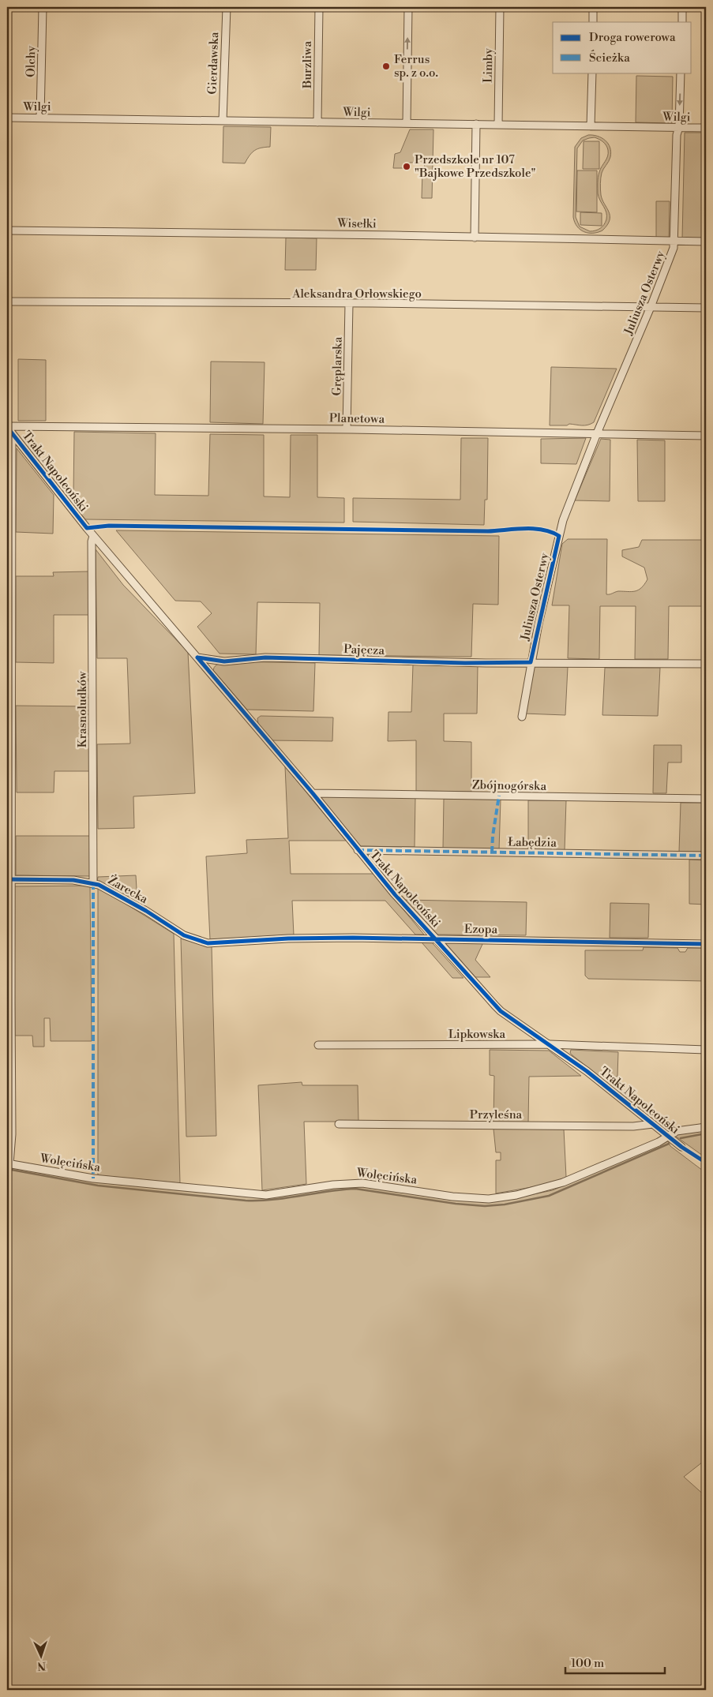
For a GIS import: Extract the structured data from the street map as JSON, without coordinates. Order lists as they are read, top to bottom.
{
  "streets": {
    "street": [
      "Olchy",
      "Gierdawska",
      "Burzliwa",
      "Limby",
      "Wilgi",
      "Wisełki",
      "Juliusza Osterwy",
      "Aleksandra Orłowskiego",
      "Gręplarska",
      "Planetowa",
      "Trakt Napoleoński",
      "Pajęcza",
      "Krasnoludków",
      "Zbójnogórska",
      "Łabędzia",
      "Żarecka",
      "Ezopa",
      "Lipkowska",
      "Przyleśna",
      "Wolęcińska"
    ]
  },
  "crossings": [
    ["Olchy", "Wilgi"],
    ["Gierdawska", "Wilgi"],
    ["Burzliwa", "Wilgi"],
    ["Limby", "Wilgi"],
    ["Wilgi", "Juliusza Osterwy"],
    ["Wisełki", "Juliusza Osterwy"],
    ["Juliusza Osterwy", "Aleksandra Orłowskiego"],
    ["Juliusza Osterwy", "Planetowa"],
    ["Juliusza Osterwy", "Pajęcza"],
    ["Aleksandra Orłowskiego", "Gręplarska"],
    ["Gręplarska", "Planetowa"],
    ["Planetowa", "Trakt Napoleoński"],
    ["Trakt Napoleoński", "Pajęcza"],
    ["Trakt Napoleoński", "Krasnoludków"],
    ["Trakt Napoleoński", "Zbójnogórska"],
    ["Trakt Napoleoński", "Łabędzia"],
    ["Trakt Napoleoński", "Ezopa"],
    ["Trakt Napoleoński", "Lipkowska"],
    ["Trakt Napoleoński", "Przyleśna"],
    ["Trakt Napoleoński", "Wolęcińska"],
    ["Krasnoludków", "Żarecka"],
    ["Żarecka", "Ezopa"]
  ],
  "places": ["Ferrus sp. z o.o.", "Przedszkole nr 107 \"Bajkowe Przedszkole\""],
  "legend": ["Droga rowerowa", "Ścieżka"],
  "scale_bar": "100 m",
  "north": "bottom"
}
